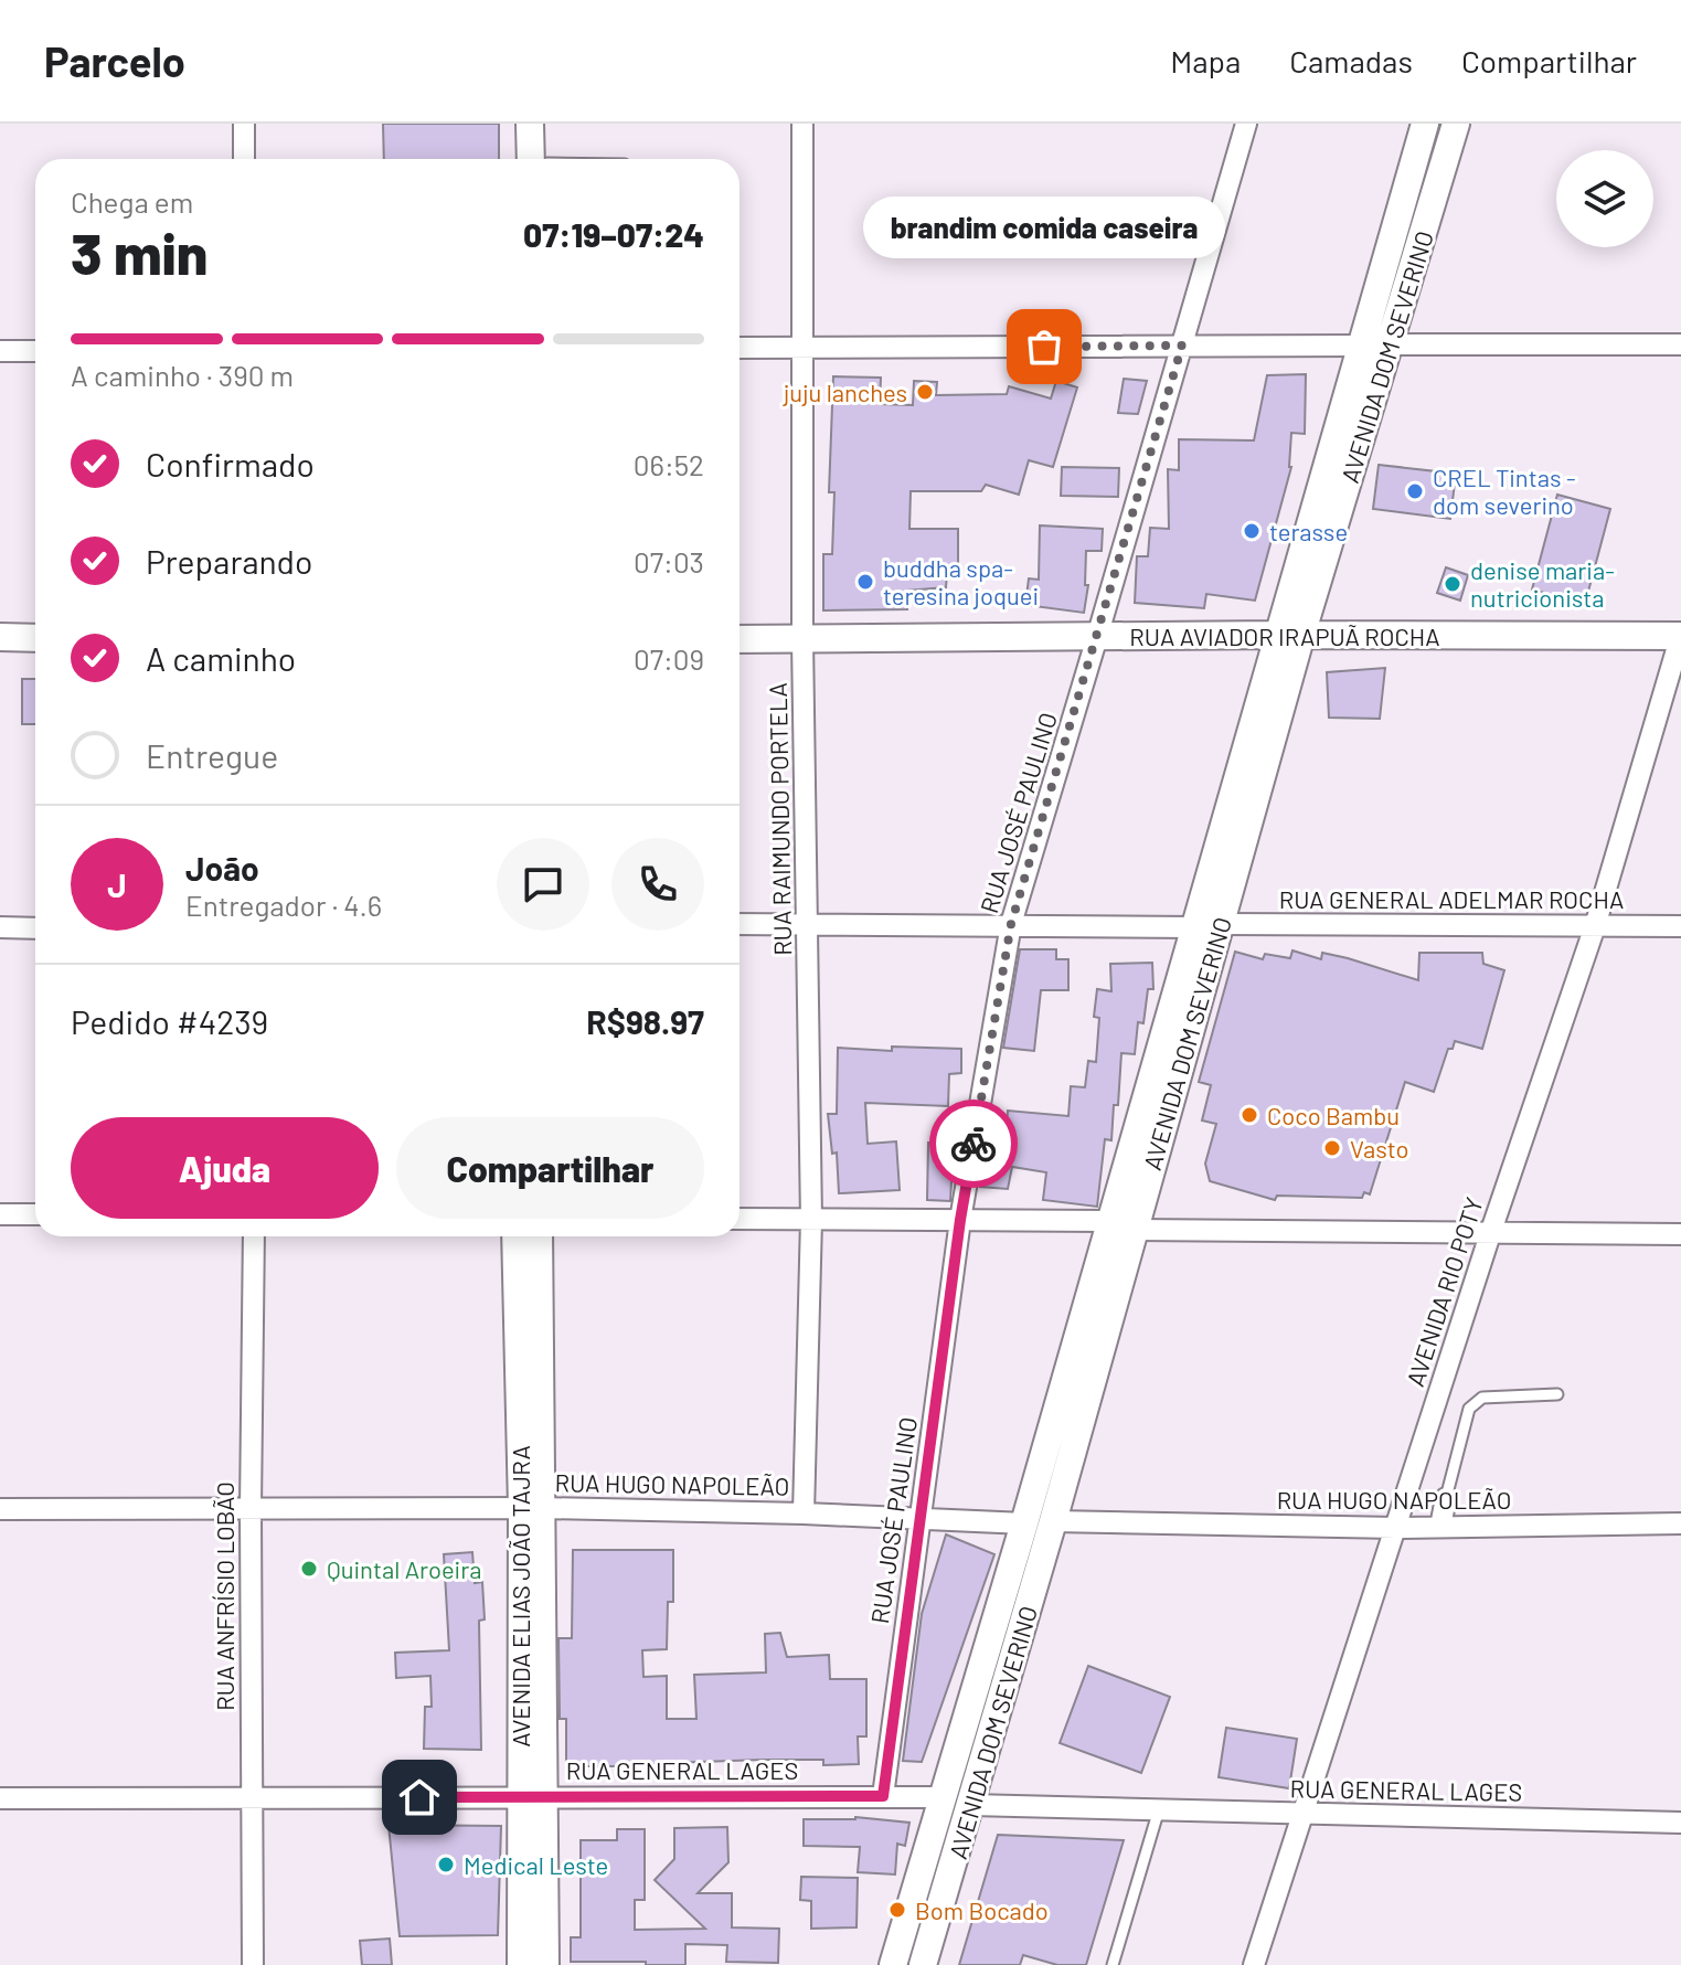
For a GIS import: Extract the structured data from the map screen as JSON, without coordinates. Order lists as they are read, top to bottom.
{
  "streets": {
    "main road": ["AVENIDA DOM SEVERINO", "RUA AVIADOR IRAPUÃ ROCHA", "AVENIDA ELIAS JOÃO TAJRA"],
    "street": [
      "RUA JOSÉ PAULINO",
      "RUA RAIMUNDO PORTELA",
      "RUA GENERAL ADELMAR ROCHA",
      "AVENIDA RIO POTY",
      "RUA HUGO NAPOLEÃO",
      "RUA ANFRÍSIO LOBÃO",
      "RUA GENERAL LAGES"
    ]
  },
  "crossings": [
    ["AVENIDA DOM SEVERINO", "RUA AVIADOR IRAPUÃ ROCHA"],
    ["AVENIDA DOM SEVERINO", "RUA GENERAL ADELMAR ROCHA"],
    ["AVENIDA DOM SEVERINO", "RUA HUGO NAPOLEÃO"],
    ["AVENIDA DOM SEVERINO", "RUA GENERAL LAGES"],
    ["RUA AVIADOR IRAPUÃ ROCHA", "RUA JOSÉ PAULINO"],
    ["RUA AVIADOR IRAPUÃ ROCHA", "RUA RAIMUNDO PORTELA"],
    ["RUA AVIADOR IRAPUÃ ROCHA", "AVENIDA RIO POTY"],
    ["RUA JOSÉ PAULINO", "RUA HUGO NAPOLEÃO"],
    ["RUA JOSÉ PAULINO", "RUA GENERAL LAGES"],
    ["RUA RAIMUNDO PORTELA", "RUA HUGO NAPOLEÃO"],
    ["RUA GENERAL ADELMAR ROCHA", "AVENIDA RIO POTY"],
    ["AVENIDA RIO POTY", "RUA HUGO NAPOLEÃO"],
    ["AVENIDA RIO POTY", "RUA GENERAL LAGES"],
    ["RUA HUGO NAPOLEÃO", "RUA ANFRÍSIO LOBÃO"],
    ["RUA HUGO NAPOLEÃO", "AVENIDA ELIAS JOÃO TAJRA"],
    ["RUA ANFRÍSIO LOBÃO", "RUA GENERAL LAGES"],
    ["AVENIDA ELIAS JOÃO TAJRA", "RUA GENERAL LAGES"]
  ],
  "places": [
    "brandim comida caseira",
    "juju lanches",
    "CREL Tintas - dom severino",
    "terasse",
    "buddha spa- teresina joquei",
    "denise maria- nutricionista",
    "Coco Bambu",
    "Vasto",
    "Quintal Aroeira",
    "Medical Leste",
    "Bom Bocado"
  ],
  "page": {
    "header": "Parcelo",
    "nav": ["Mapa", "Camadas", "Compartilhar"],
    "heading": ["3 min", "Chega em", "07:19–07:24"],
    "panel": [
      "João",
      "Entregador · 4.6",
      "Pedido #4239",
      "R$98.97"
    ],
    "bubble": "brandim comida caseira",
    "bar": "A caminho · 390 m",
    "list": [
      ["Confirmado", "06:52"],
      ["Preparando", "07:03"],
      ["A caminho", "07:09"],
      "Entregue"
    ],
    "round": "J",
    "buttons": ["Ajuda", "Compartilhar"]
  }
}
